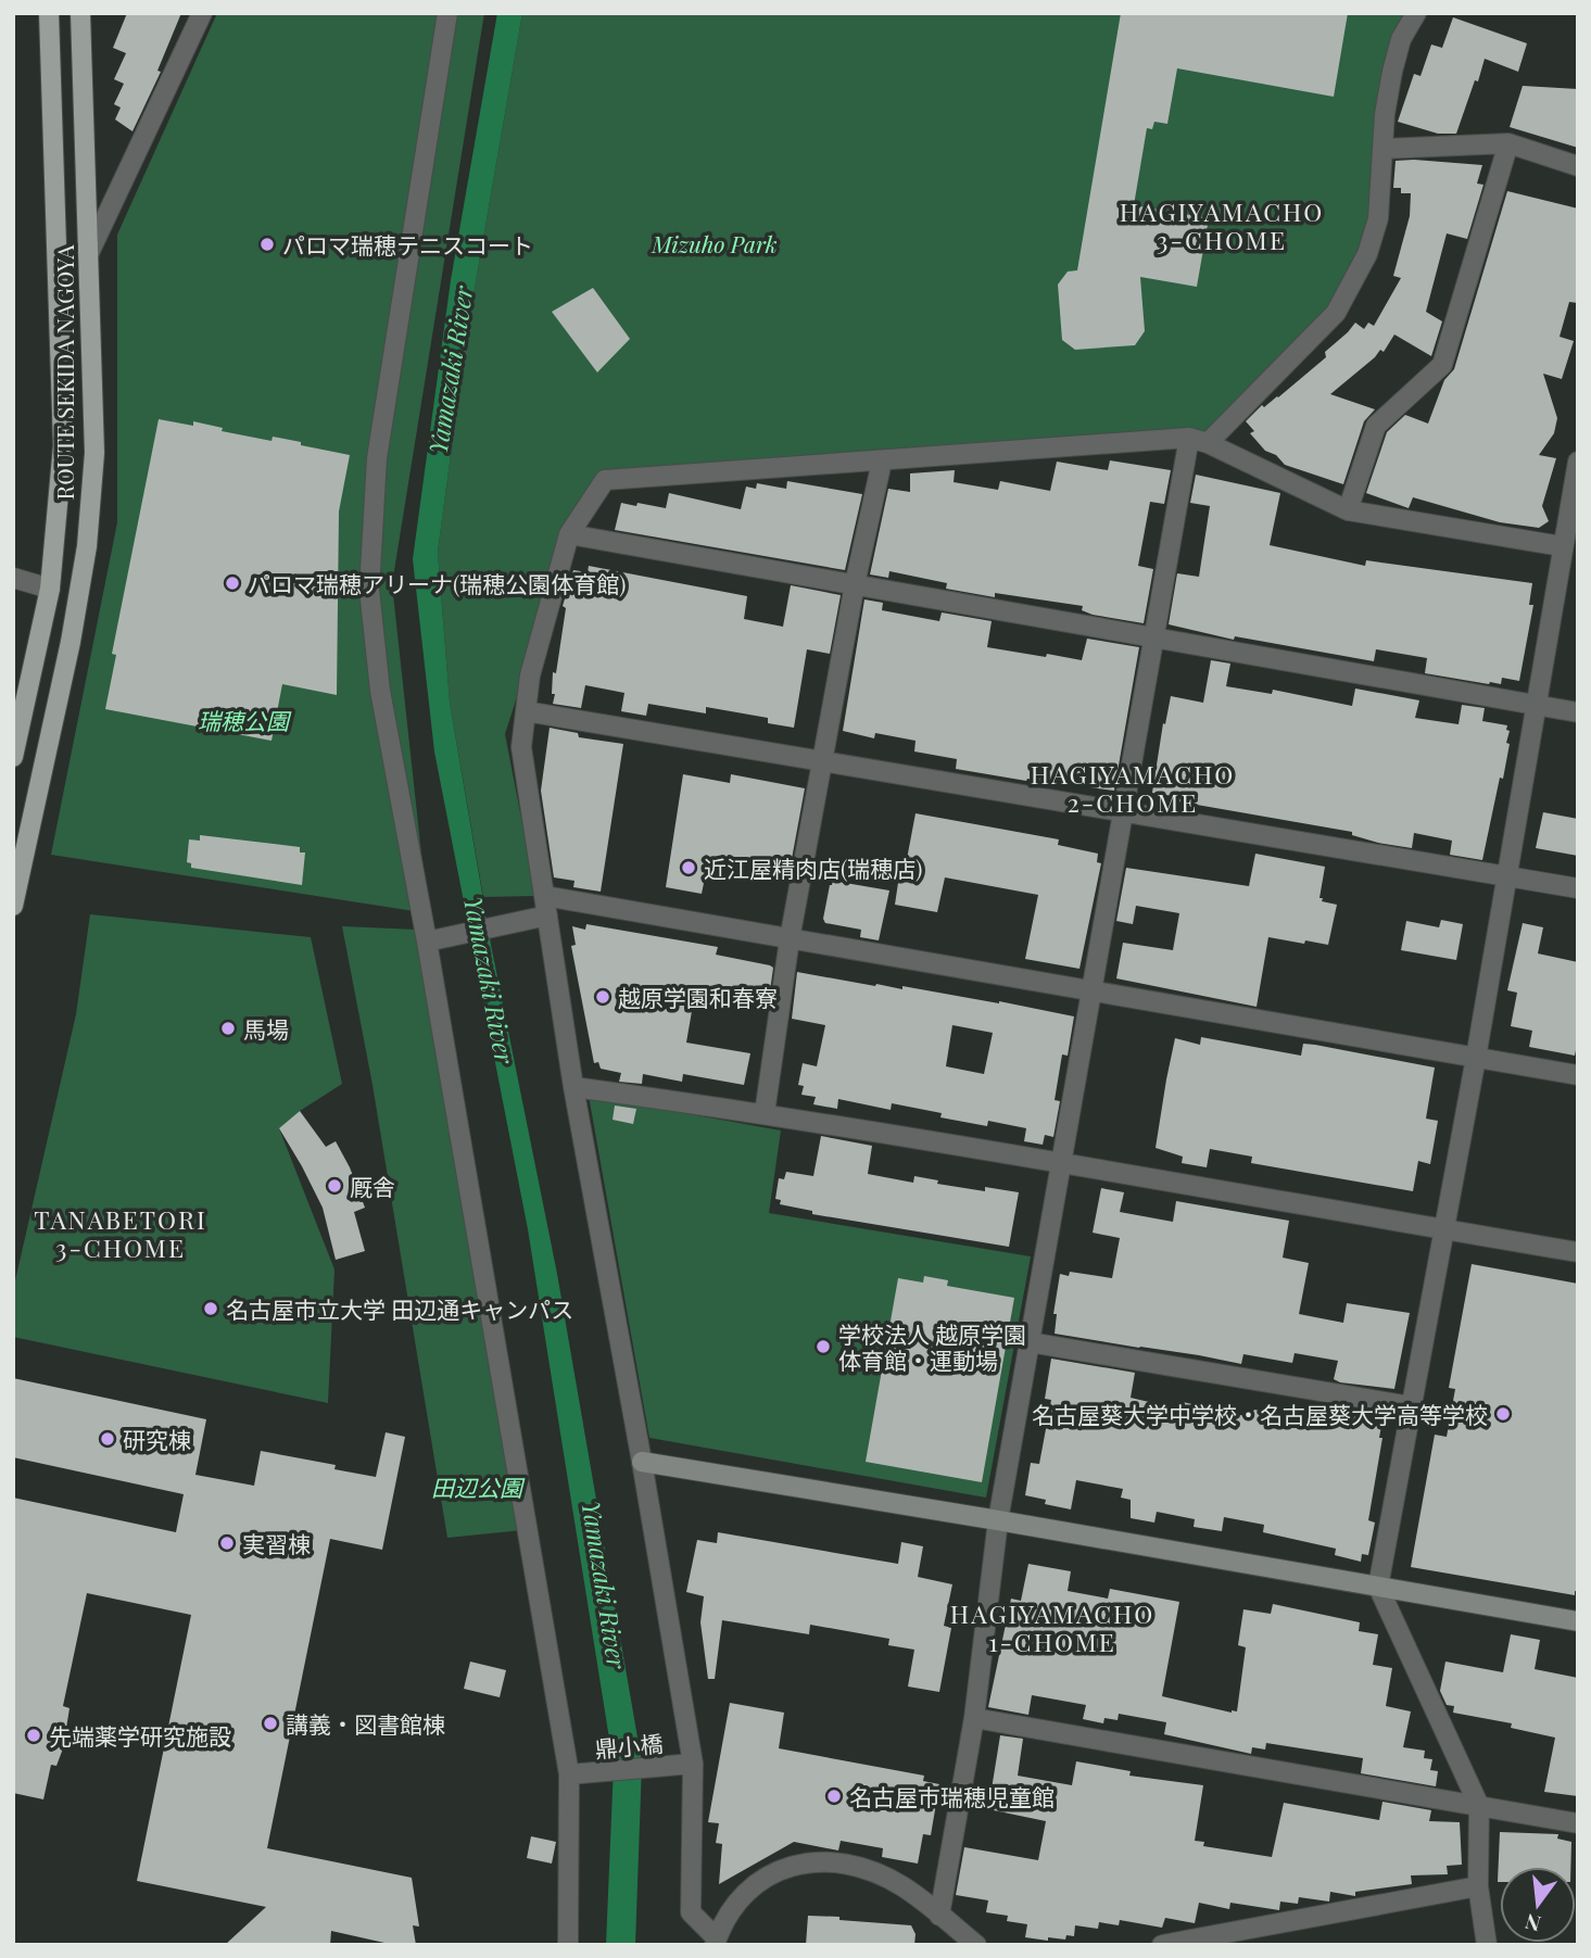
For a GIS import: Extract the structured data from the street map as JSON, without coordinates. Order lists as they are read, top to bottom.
{
  "streets": {
    "main road": ["ROUTE SEKIDA NAGOYA"],
    "street": ["鼎小橋"]
  },
  "districts": [
    "HAGIYAMACHO 3-CHOME",
    "HAGIYAMACHO 2-CHOME",
    "TANABETORI 3-CHOME",
    "HAGIYAMACHO 1-CHOME"
  ],
  "water": ["Yamazaki River"],
  "parks": ["Mizuho Park", "瑞穂公園", "田辺公園"],
  "places": [
    "パロマ瑞穂テニスコート",
    "パロマ瑞穂アリーナ(瑞穂公園体育館)",
    "近江屋精肉店(瑞穂店)",
    "越原学園和春寮",
    "馬場",
    "厩舎",
    "名古屋市立大学 田辺通キャンパス",
    "学校法人 越原学園 体育館・運動場",
    "名古屋葵大学中学校・名古屋葵大学高等学校",
    "研究棟",
    "実習棟",
    "講義・図書館棟",
    "先端薬学研究施設",
    "名古屋市瑞穂児童館"
  ],
  "north": "bottom"
}
